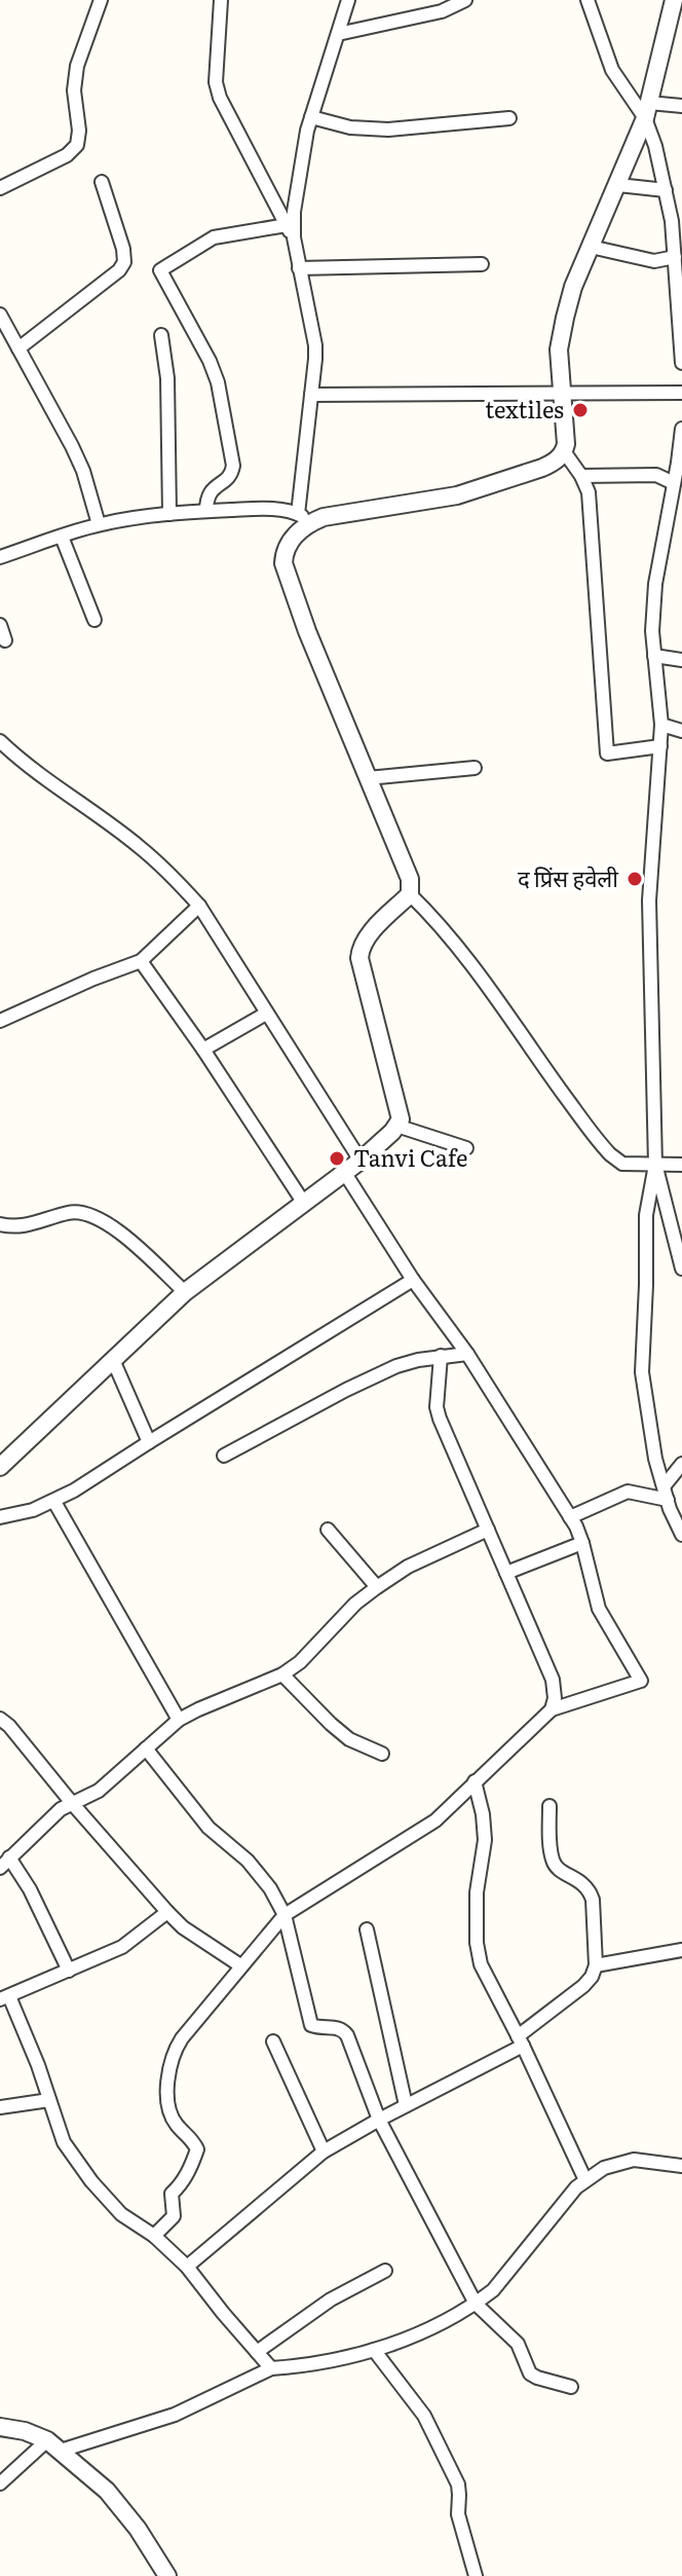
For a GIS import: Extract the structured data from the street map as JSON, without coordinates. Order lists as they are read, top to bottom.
{
  "places": ["textiles", "द प्रिंस हवेली", "Tanvi Cafe"]
}
